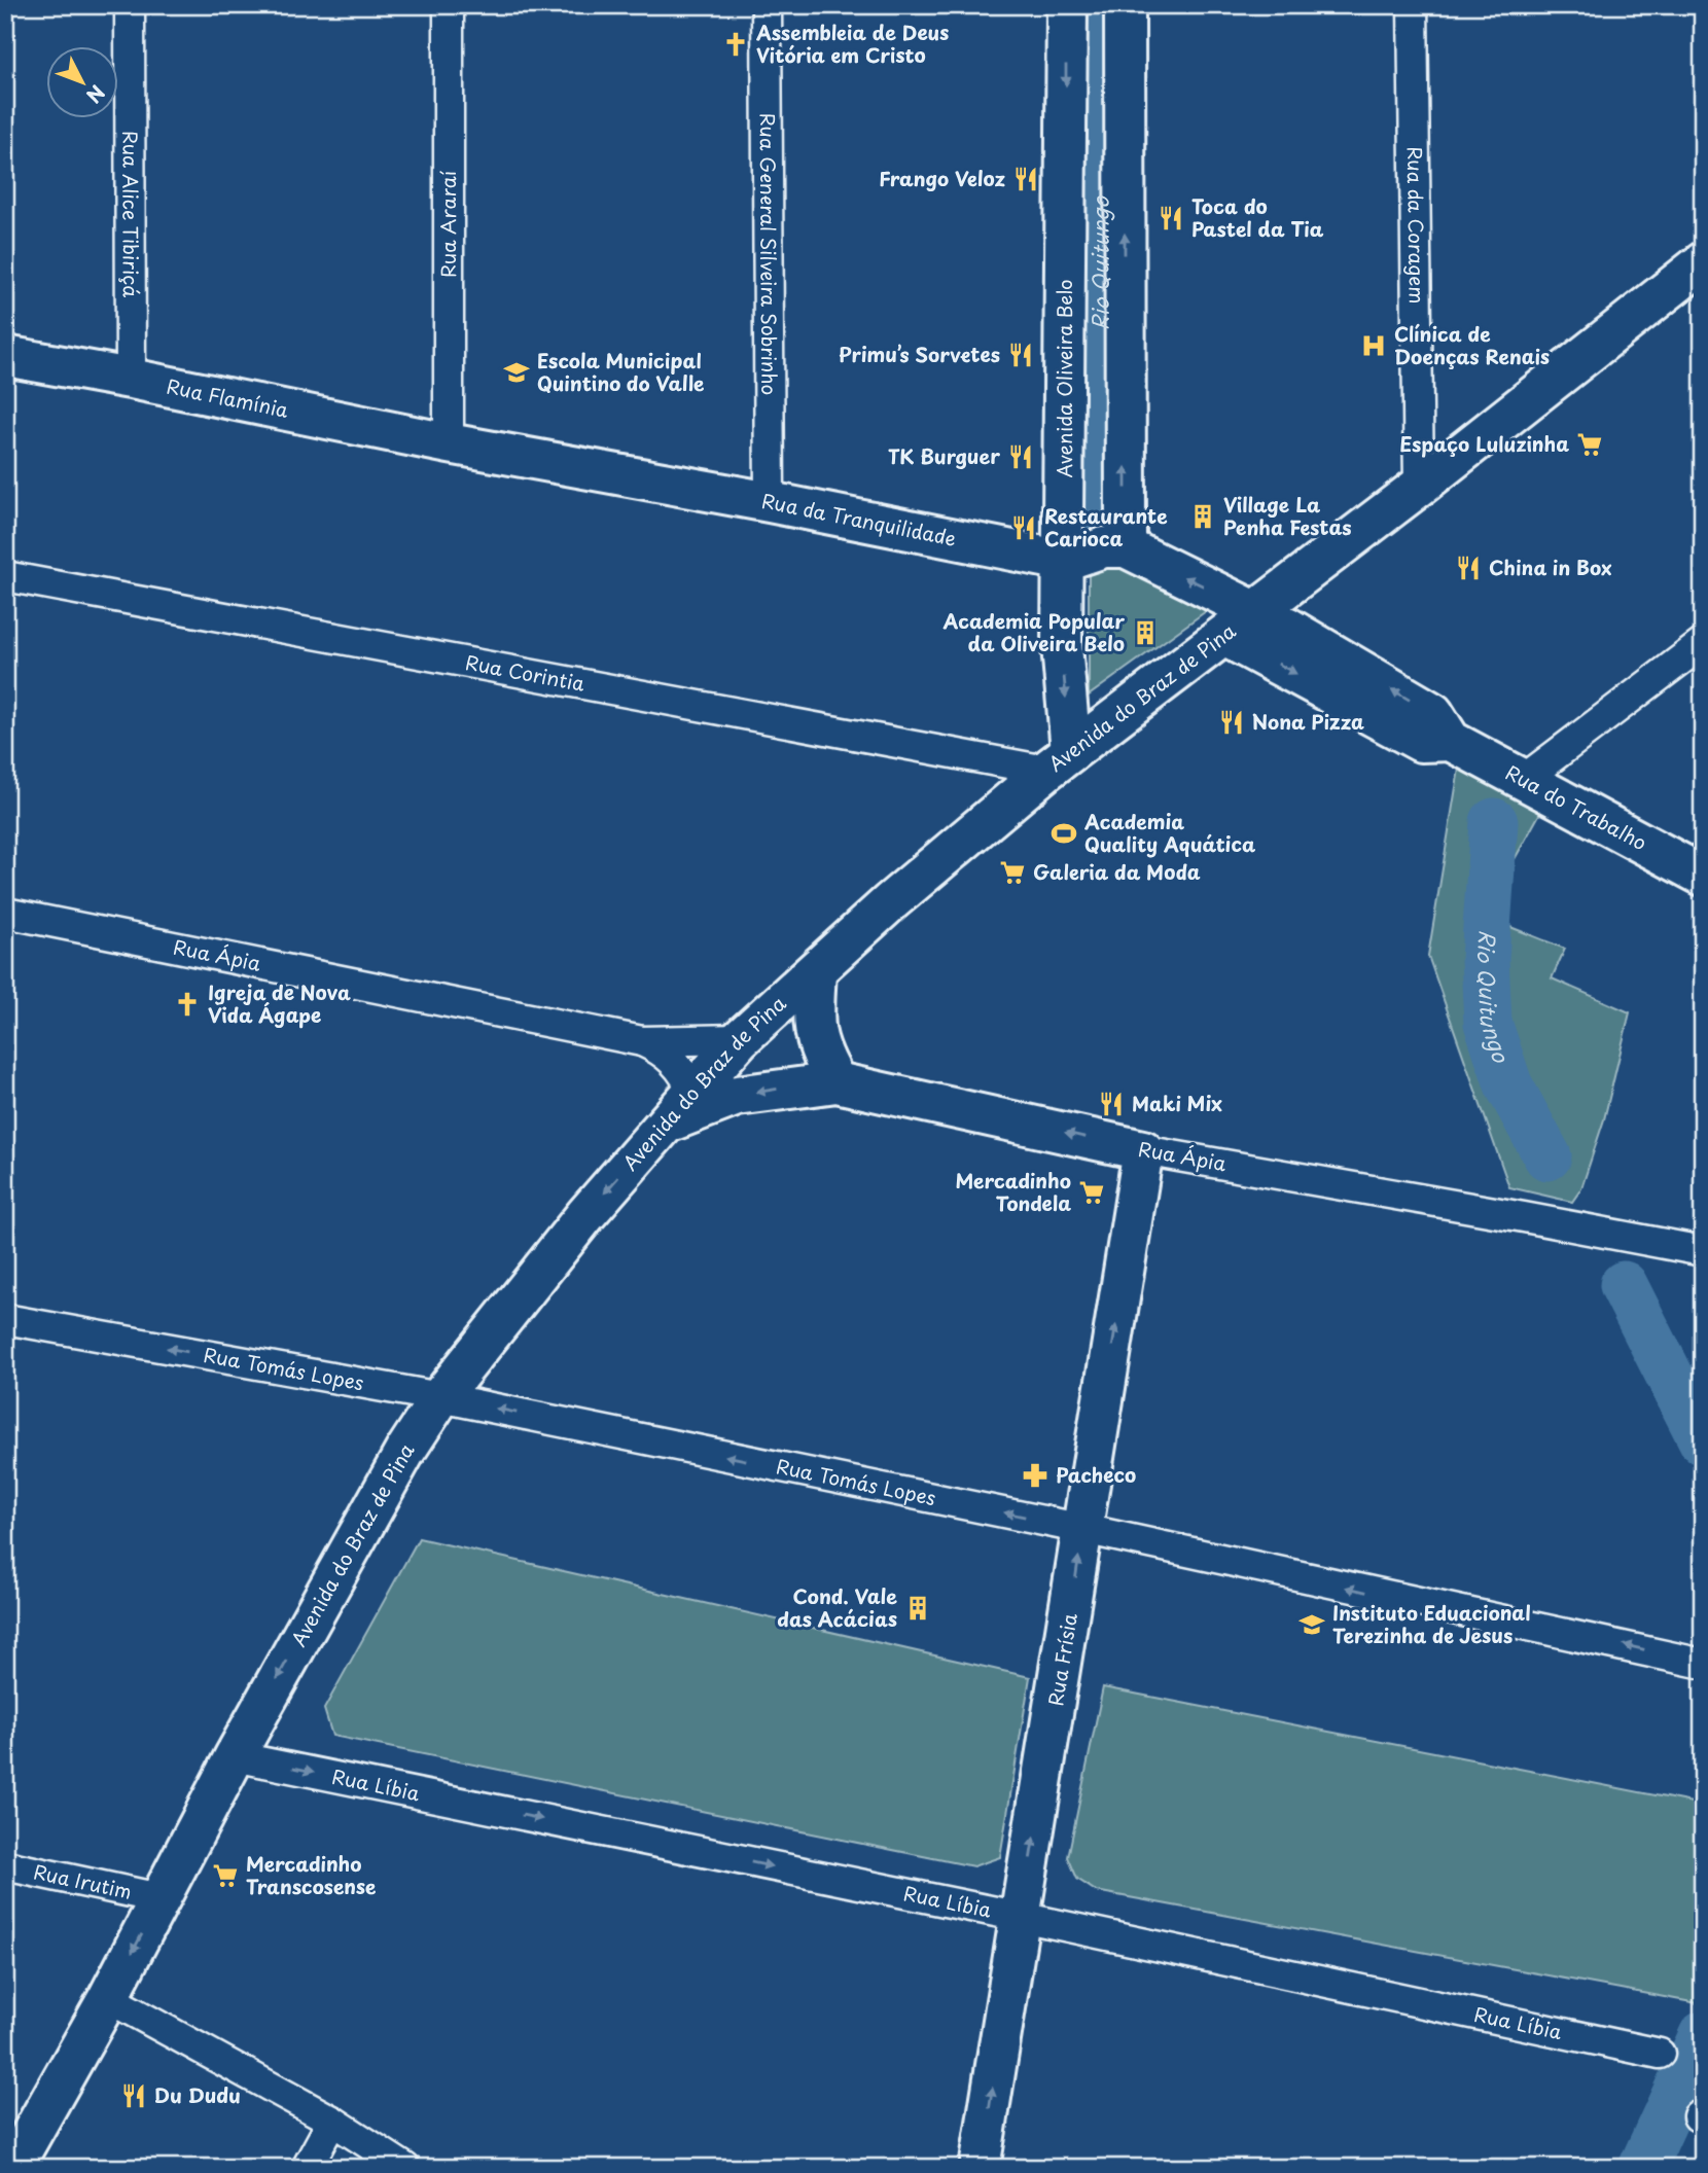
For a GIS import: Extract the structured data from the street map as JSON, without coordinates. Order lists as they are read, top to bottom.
{
  "streets": {
    "main road": [
      "Avenida Oliveira Belo",
      "Rua Flamínia",
      "Rua da Tranquilidade",
      "Avenida do Braz de Pina",
      "Rua do Trabalho",
      "Rua Ápia",
      "Rua Frísia"
    ],
    "street": [
      "Rua Alice Tibiriçá",
      "Rua Araraí",
      "Rua da Coragem",
      "Rua General Silveira Sobrinho",
      "Rua Corintia",
      "Rua Tomás Lopes",
      "Rua Líbia",
      "Rua Irutim"
    ]
  },
  "crossings": [
    ["Rua Alice Tibiriçá", "Rua Flamínia"],
    ["Rua Araraí", "Rua Flamínia"],
    ["Rua Araraí", "Rua da Tranquilidade"],
    ["Rua da Coragem", "Avenida do Braz de Pina"],
    ["Rua General Silveira Sobrinho", "Rua da Tranquilidade"],
    ["Avenida Oliveira Belo", "Rua da Tranquilidade"],
    ["Avenida Oliveira Belo", "Rua Corintia"],
    ["Avenida Oliveira Belo", "Avenida do Braz de Pina"],
    ["Rua Flamínia", "Rua da Tranquilidade"],
    ["Rua Corintia", "Avenida do Braz de Pina"],
    ["Avenida do Braz de Pina", "Rua do Trabalho"],
    ["Avenida do Braz de Pina", "Rua Ápia"],
    ["Avenida do Braz de Pina", "Rua Tomás Lopes"],
    ["Avenida do Braz de Pina", "Rua Líbia"],
    ["Avenida do Braz de Pina", "Rua Irutim"],
    ["Rua Ápia", "Rua Frísia"],
    ["Rua Tomás Lopes", "Rua Frísia"],
    ["Rua Frísia", "Rua Líbia"]
  ],
  "one_way": ["Rua Tomás Lopes", "Rua Frísia", "Rua Líbia"],
  "water": ["Rio Quitungo"],
  "places": {
    "church": ["Assembleia de Deus Vitória em Cristo", "Igreja de Nova Vida Ágape"],
    "restaurant": [
      "Frango Veloz",
      "Toca do Pastel da Tia",
      "Primu’s Sorvetes",
      "TK Burguer",
      "Restaurante Carioca",
      "China in Box",
      "Nona Pizza",
      "Maki Mix",
      "Du Dudu"
    ],
    "hospital": ["Clínica de Doenças Renais"],
    "school or university": ["Escola Municipal Quintino do Valle", "Instituto Eduacional Terezinha de Jesus"],
    "supermarket": [
      "Espaço Luluzinha",
      "Galeria da Moda",
      "Mercadinho Tondela",
      "Mercadinho Transcosense"
    ],
    "building": ["Village La Penha Festas", "Academia Popular da Oliveira Belo", "Cond. Vale das Acácias"],
    "sports": ["Academia Quality Aquática"],
    "pharmacy": ["Pacheco"]
  },
  "north": "bottom right"
}
